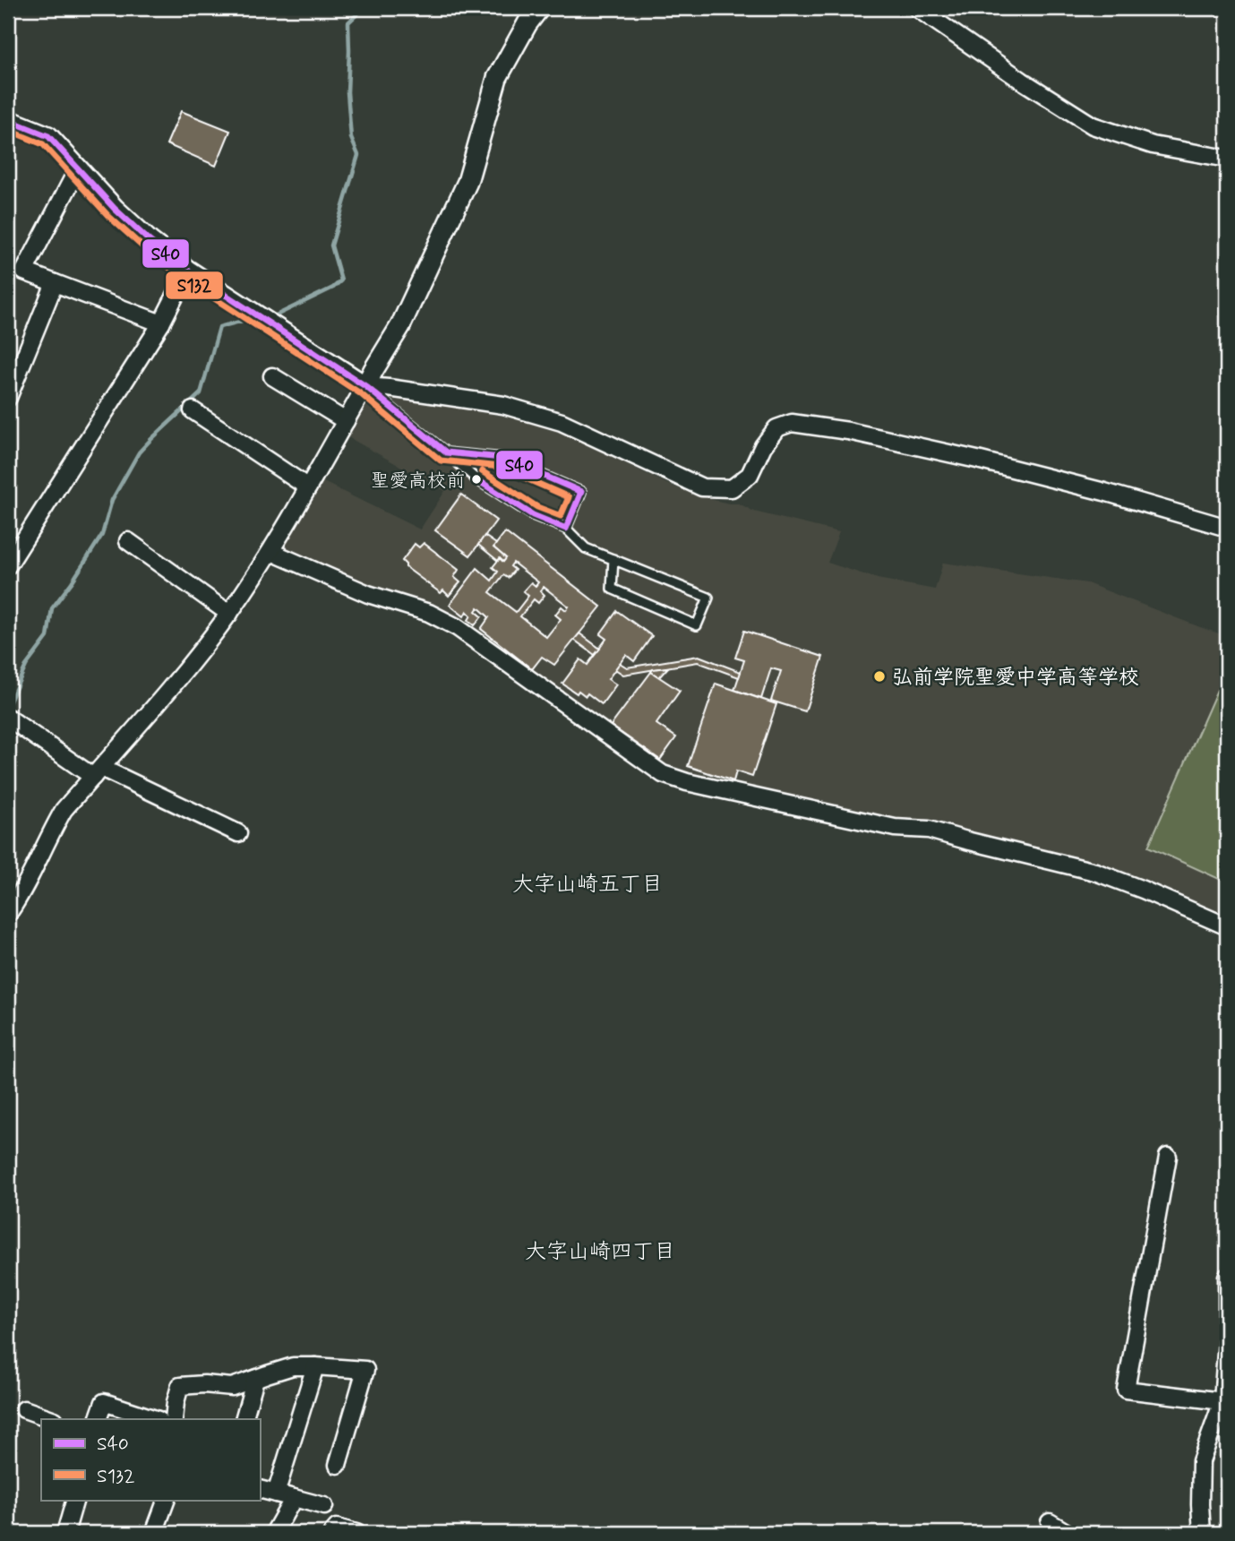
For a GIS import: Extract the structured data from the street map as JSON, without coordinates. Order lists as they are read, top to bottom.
{
  "districts": ["大字山崎五丁目", "大字山崎四丁目"],
  "places": ["聖愛高校前", "弘前学院聖愛中学高等学校"],
  "lines": ["transit line S40", "transit line S132"],
  "legend": ["S40", "S132"]
}
